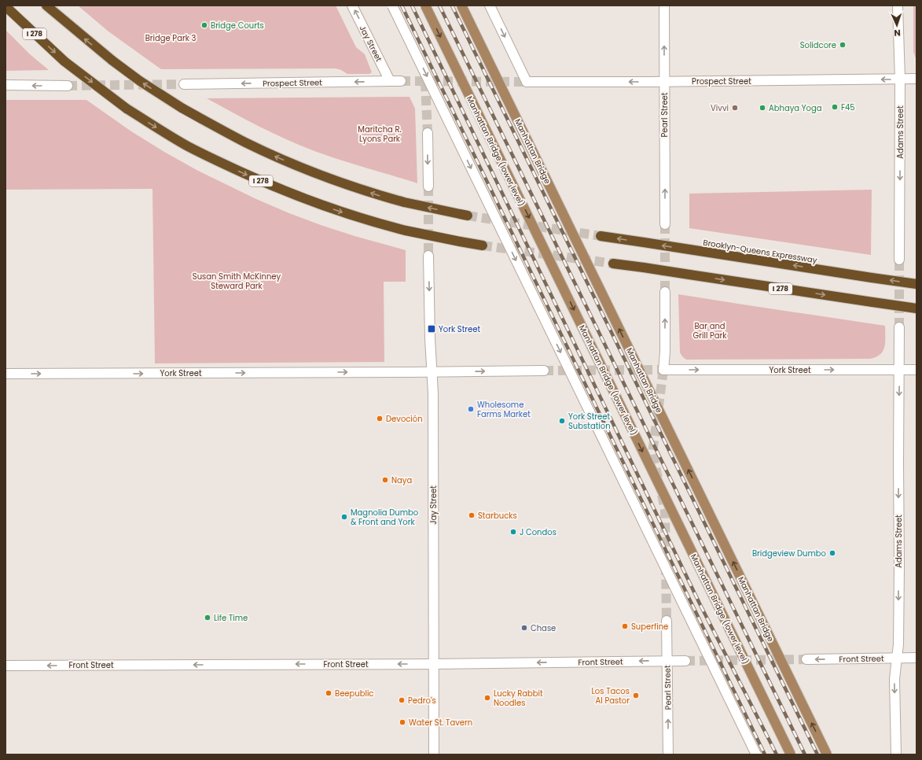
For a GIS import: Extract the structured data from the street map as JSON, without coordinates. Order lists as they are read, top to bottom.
{
  "streets": {
    "highway": ["I 278", "Brooklyn-Queens Expressway"],
    "main road": ["Manhattan Bridge (lower level)", "Manhattan Bridge"],
    "street": [
      "Jay Street",
      "Prospect Street",
      "Pearl Street",
      "Adams Street",
      "York Street",
      "Front Street"
    ]
  },
  "crossings": [
    ["Jay Street", "Prospect Street"],
    ["Jay Street", "York Street"],
    ["Jay Street", "Front Street"],
    ["Prospect Street", "Pearl Street"],
    ["Prospect Street", "Adams Street"],
    ["Pearl Street", "Front Street"],
    ["Adams Street", "York Street"],
    ["Adams Street", "Front Street"]
  ],
  "one_way": [
    "Prospect Street",
    "Adams Street",
    "Manhattan Bridge (lower level)",
    "Manhattan Bridge",
    "York Street",
    "Front Street"
  ],
  "parks": [
    "Bridge Park 3",
    "Maritcha R. Lyons Park",
    "Susan Smith McKinney Steward Park",
    "Bar and Grill Park"
  ],
  "places": {
    "other": [
      "Bridge Courts",
      "Solidcore",
      "F45",
      "Vivvi",
      "Abhaya Yoga",
      "Wholesome Farms Market",
      "Devoción",
      "York Street Substation",
      "Naya",
      "Starbucks",
      "Magnolia Dumbo & Front and York",
      "J Condos",
      "Bridgeview Dumbo",
      "Life Time",
      "Superfine",
      "Chase",
      "Beepublic",
      "Los Tacos Al Pastor",
      "Lucky Rabbit Noodles",
      "Pedro's",
      "Water St. Tavern"
    ],
    "transit": ["York Street"]
  },
  "north": "bottom"
}
